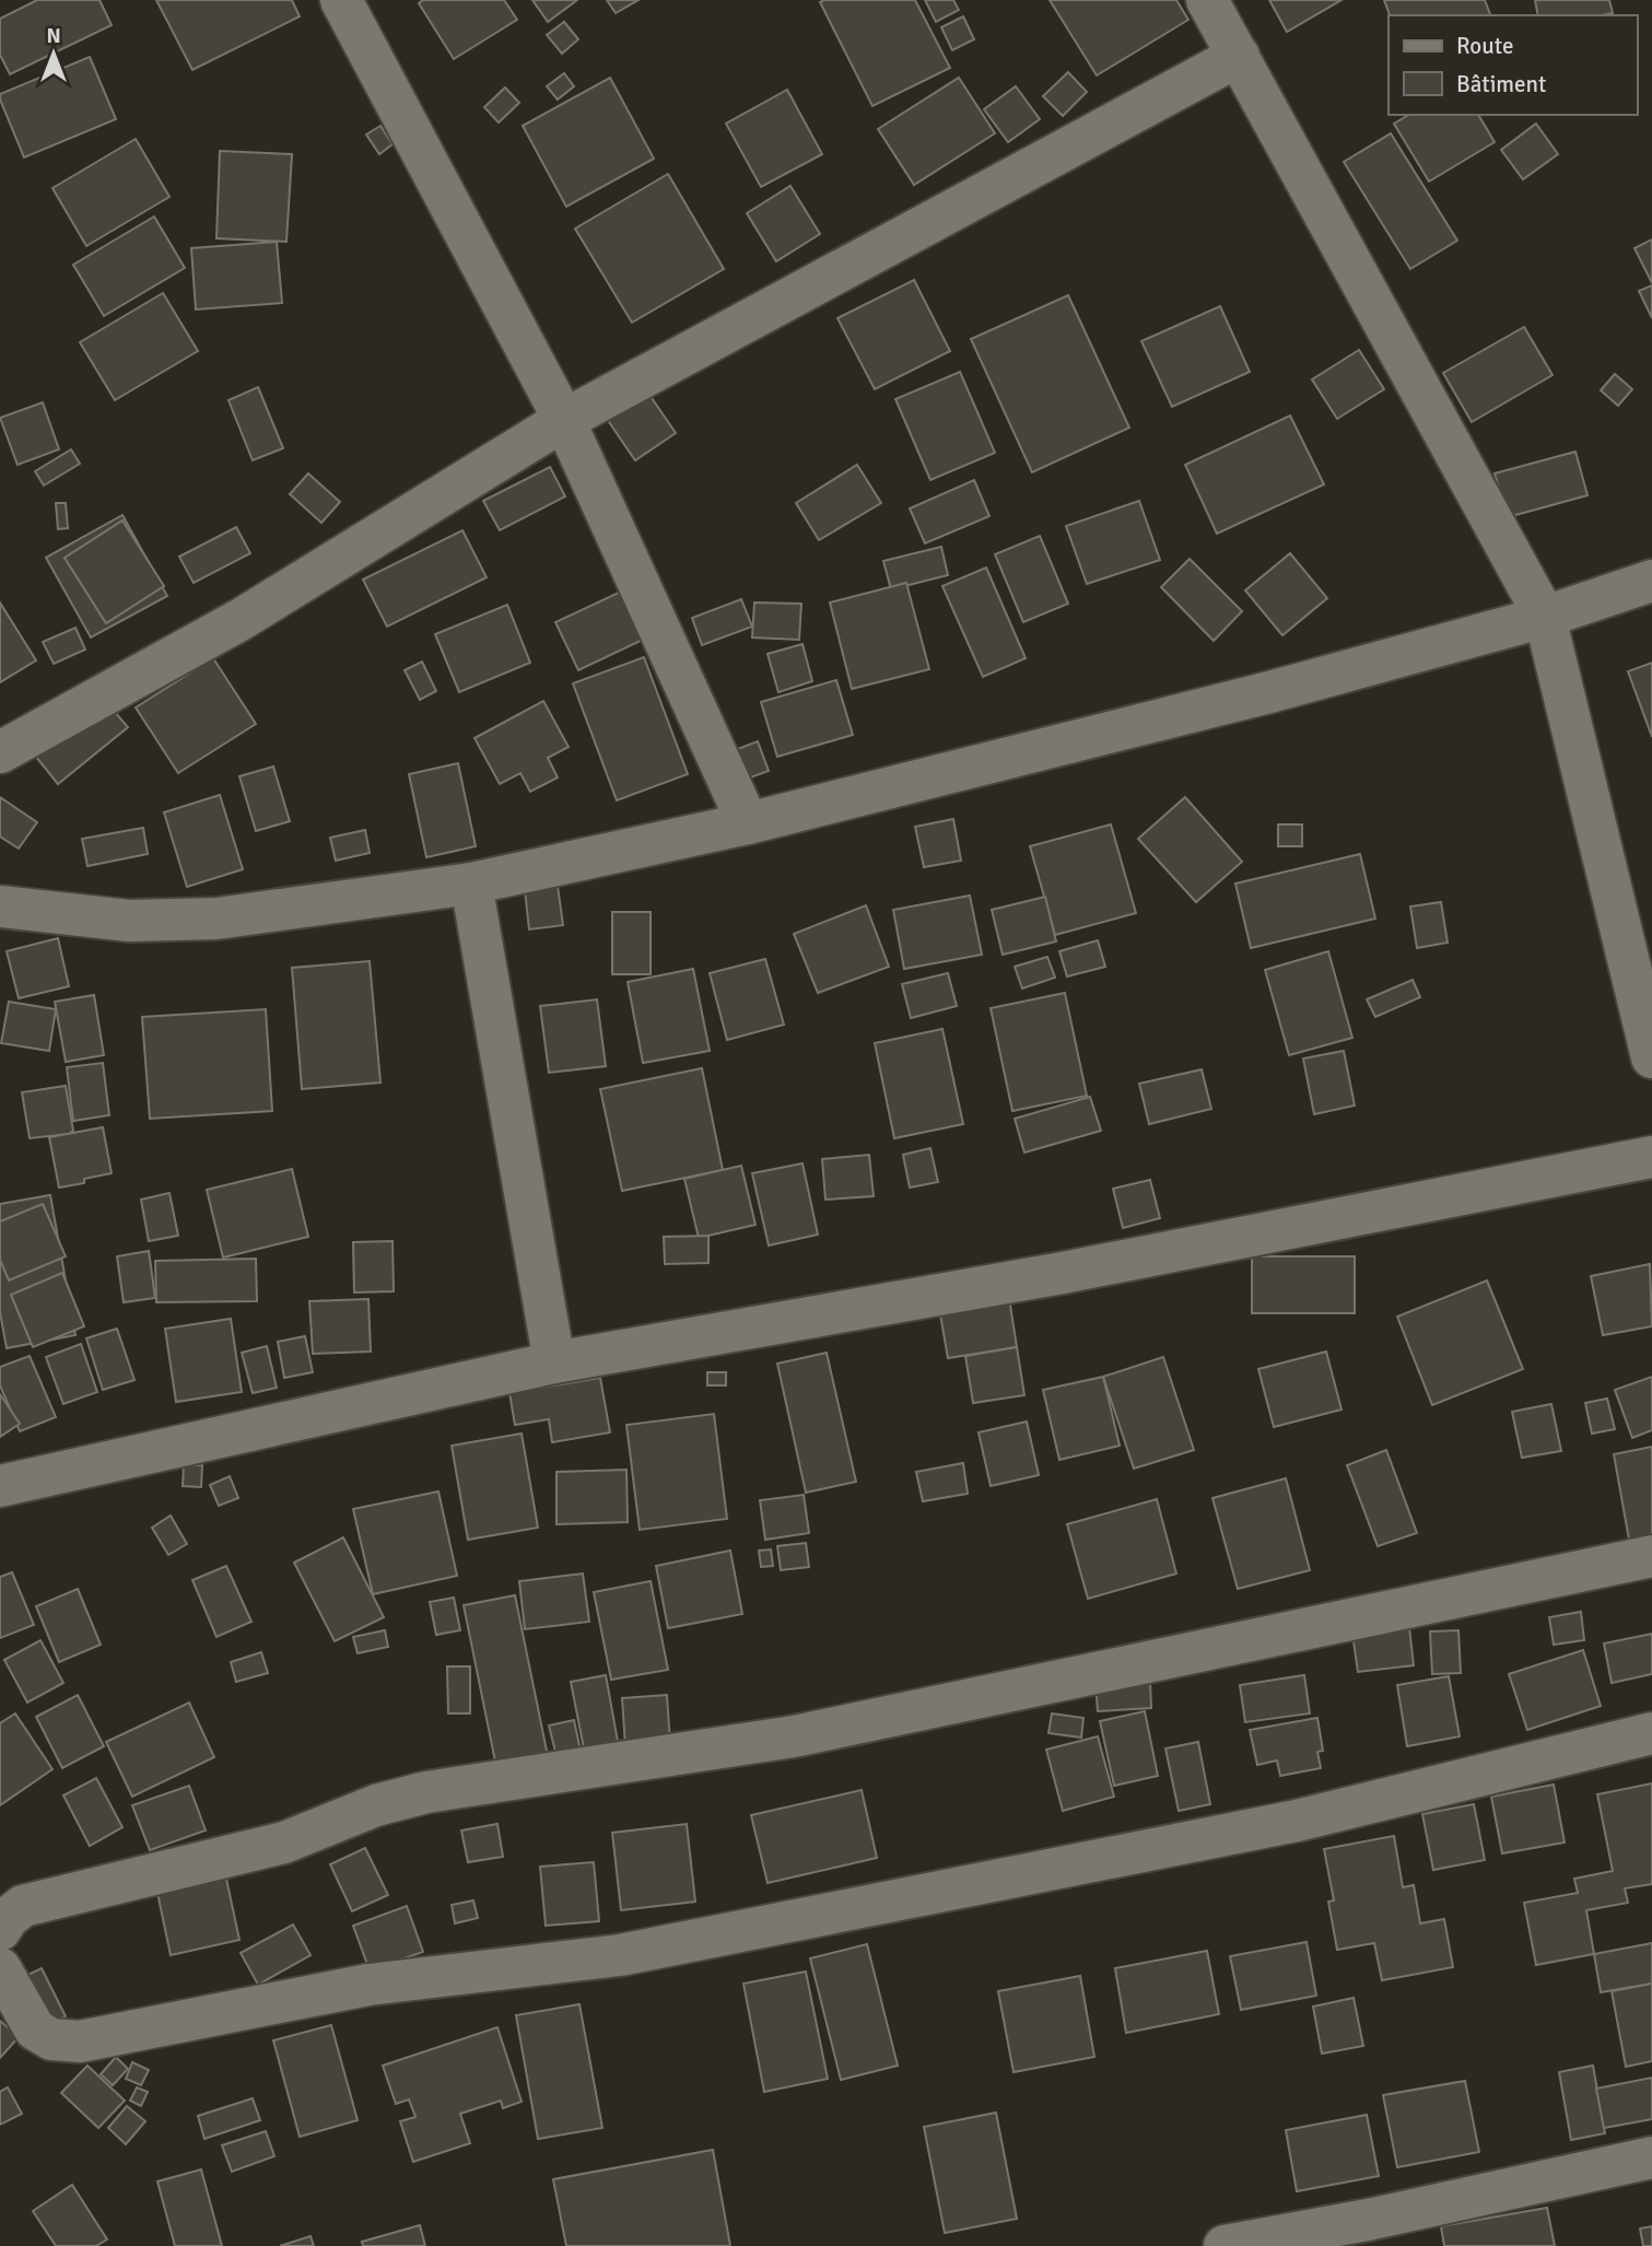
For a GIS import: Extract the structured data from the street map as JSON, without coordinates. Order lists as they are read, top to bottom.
{
  "legend": ["Route", "Bâtiment"],
  "north": "top"
}
